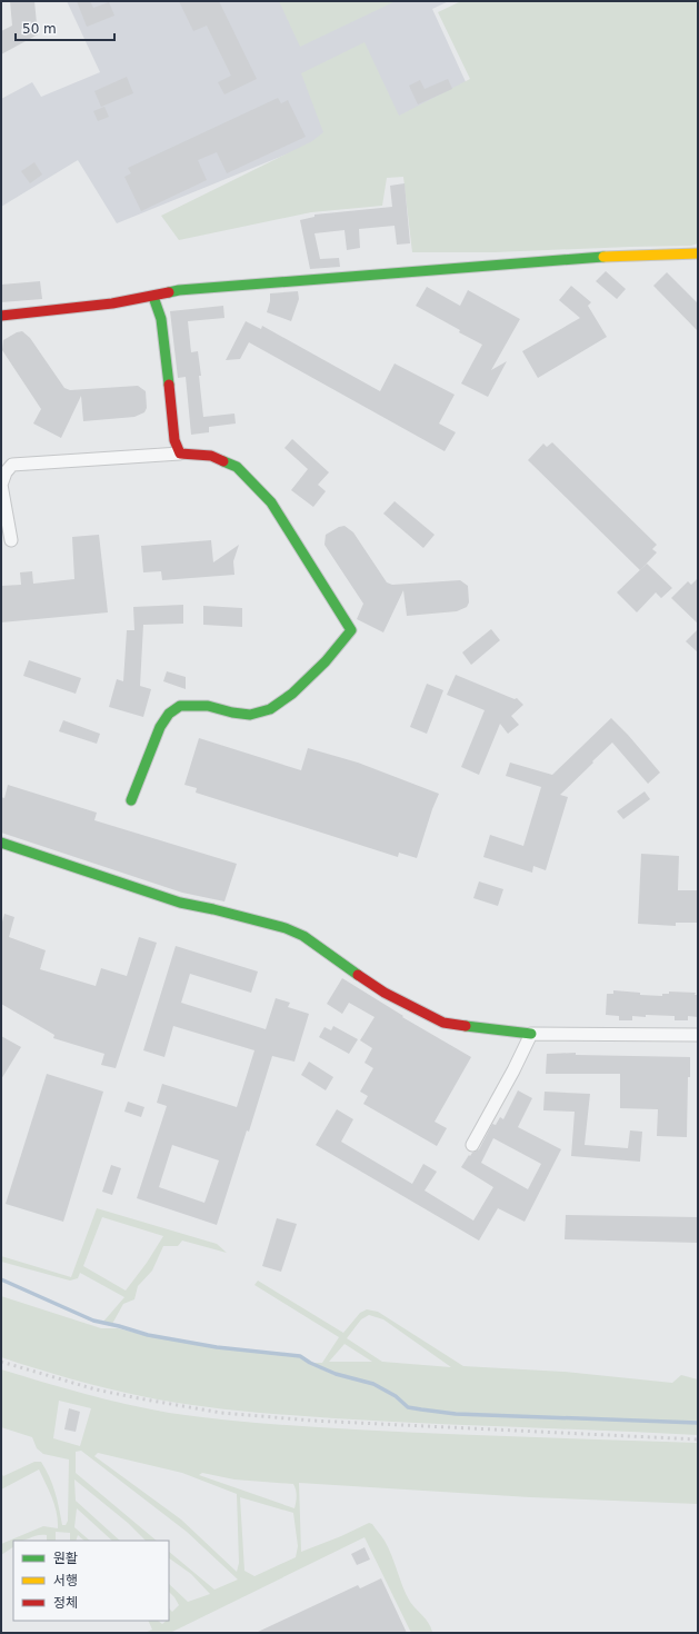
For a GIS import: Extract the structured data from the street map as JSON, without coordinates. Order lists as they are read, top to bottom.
{
  "legend": ["원활", "서행", "정체"],
  "scale_bar": "50 m"
}
